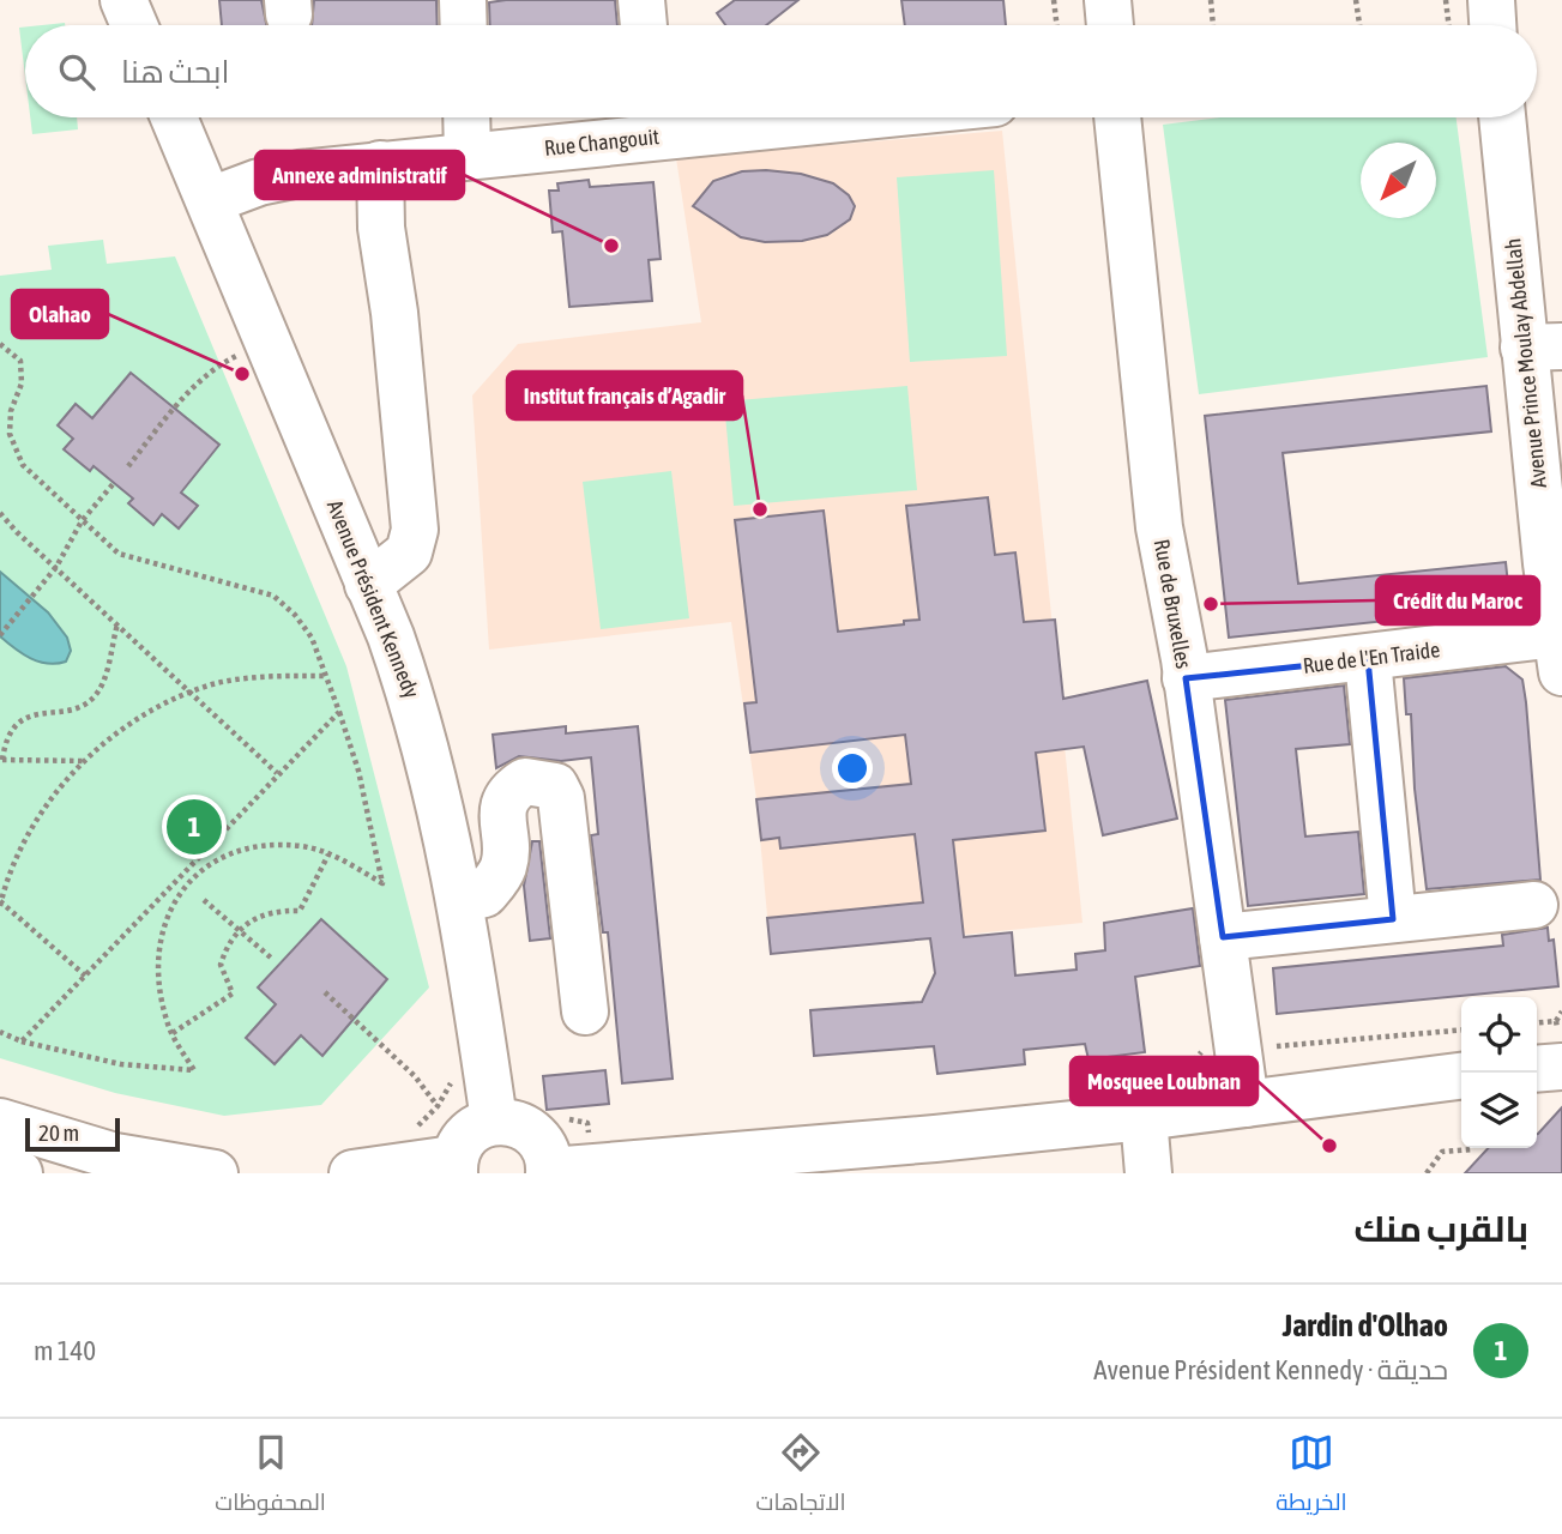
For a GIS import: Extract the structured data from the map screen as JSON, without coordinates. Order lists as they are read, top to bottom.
{
  "streets": {
    "street": [
      "Rue Changouit",
      "Avenue Prince Moulay Abdellah",
      "Avenue Président Kennedy",
      "Rue de Bruxelles",
      "Rue de l'En Traide"
    ]
  },
  "crossings": [
    ["Rue Changouit", "Avenue Président Kennedy"],
    ["Avenue Prince Moulay Abdellah", "Rue de l'En Traide"],
    ["Rue de Bruxelles", "Rue de l'En Traide"]
  ],
  "places": [
    "Annexe administratif",
    "Olahao",
    "Institut français d’Agadir",
    "Crédit du Maroc",
    "Mosquee Loubnan"
  ],
  "scale_bar": "20 m",
  "north": "bottom left",
  "page": {
    "search": "ابحث هنا",
    "pins": "1",
    "scale": "20 m",
    "heading": "بالقرب منك",
    "list": [
      {
        "mark": "1",
        "name": "Jardin d'Olhao",
        "note": "حديقة · Avenue Président Kennedy",
        "value": "140 m"
      }
    ],
    "nav": ["الخريطة", "الاتجاهات", "المحفوظات"]
  }
}
